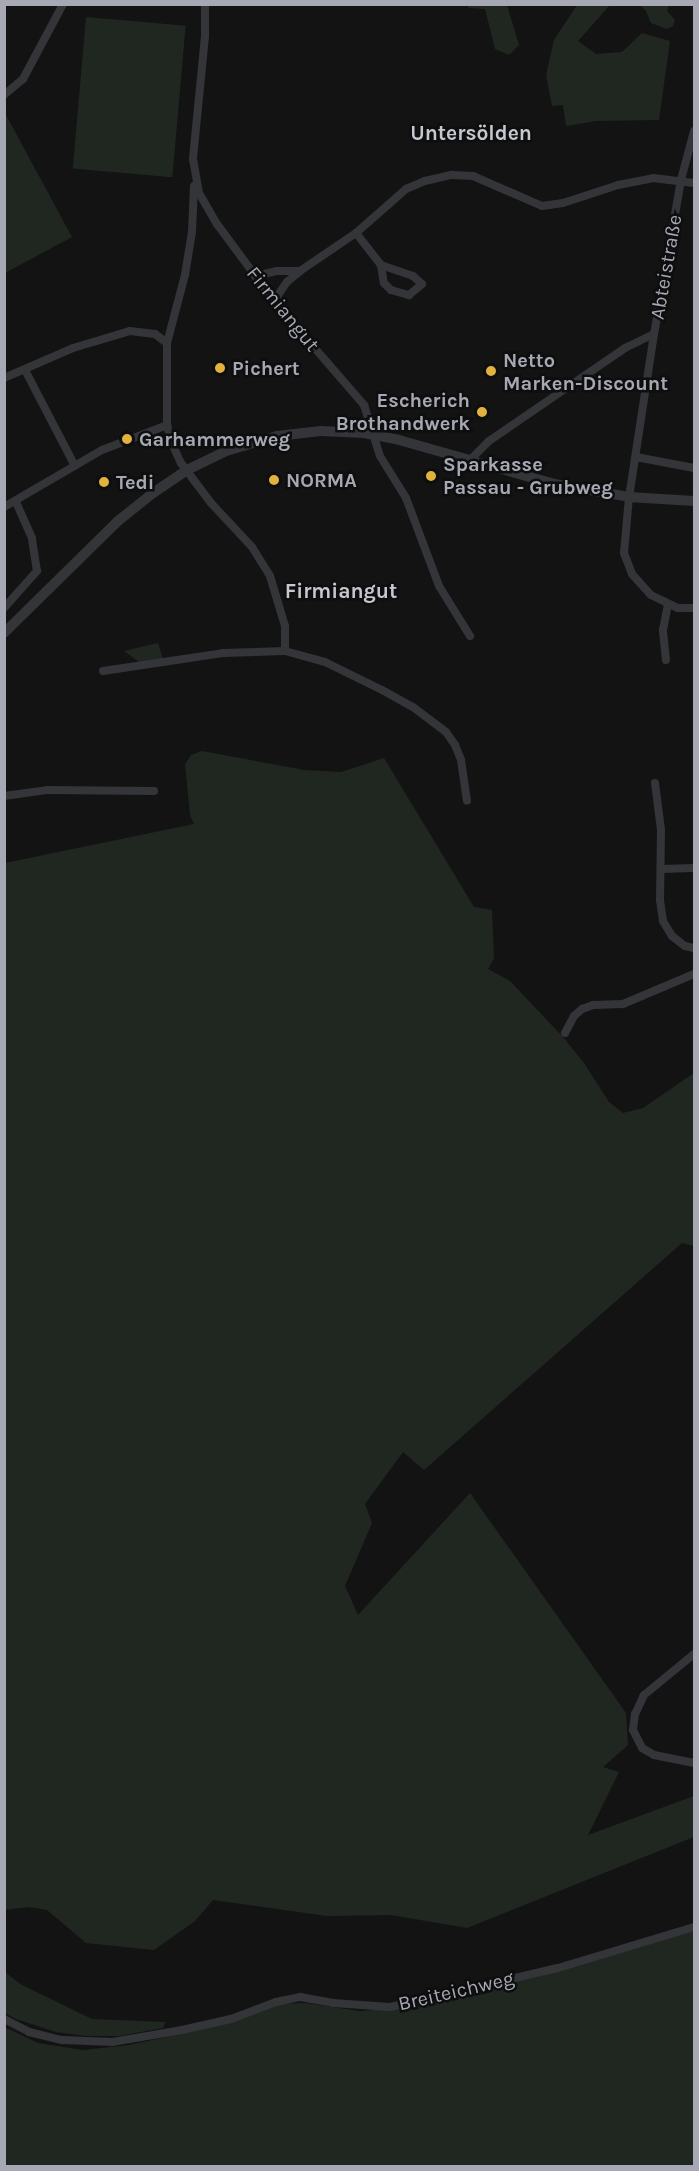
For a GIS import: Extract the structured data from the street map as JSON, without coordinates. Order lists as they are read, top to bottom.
{
  "streets": {
    "street": ["Abteistraße", "Firmiangut", "Breiteichweg"]
  },
  "districts": ["Untersölden", "Firmiangut"],
  "places": [
    "Pichert",
    "Netto Marken-Discount",
    "Escherich Brothandwerk",
    "Garhammerweg",
    "Sparkasse Passau - Grubweg",
    "NORMA",
    "Tedi"
  ]
}
